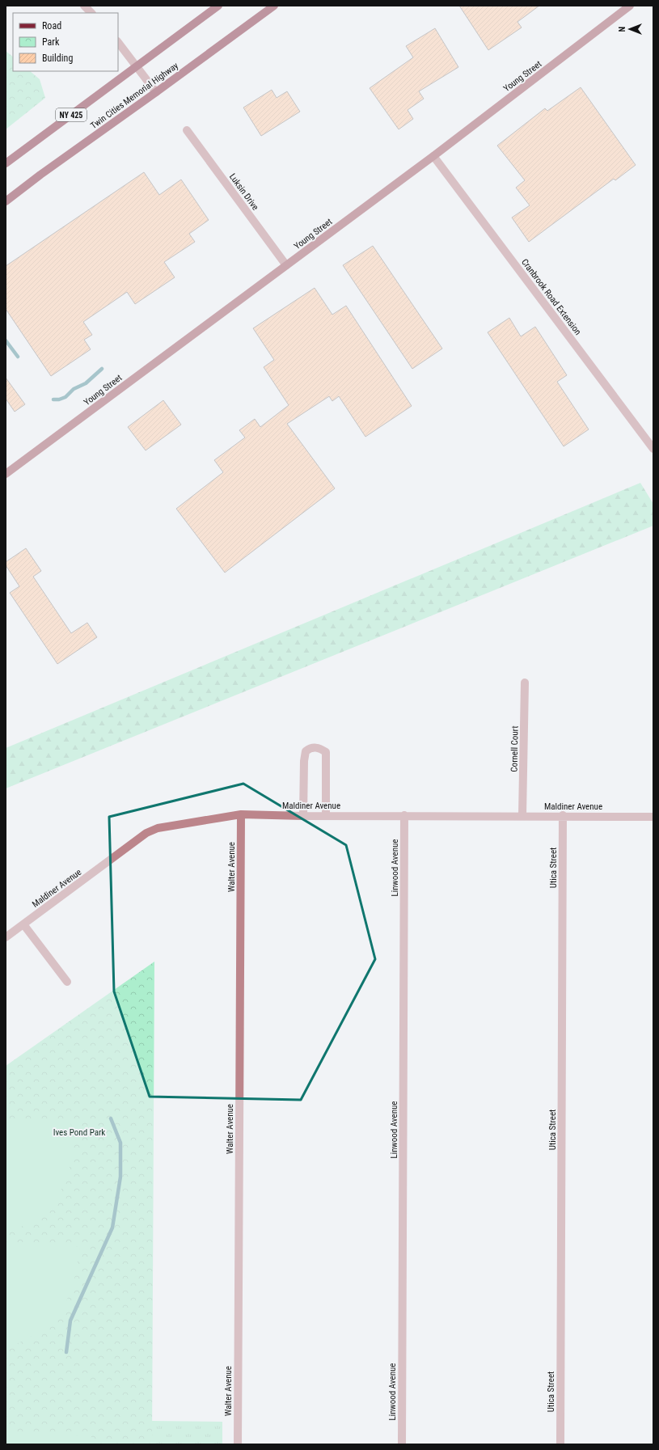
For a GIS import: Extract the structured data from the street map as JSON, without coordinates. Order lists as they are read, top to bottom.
{
  "streets": {
    "main road": ["Twin Cities Memorial Highway", "NY 425"],
    "street": [
      "Young Street",
      "Luksin Drive",
      "Cranbrook Road Extension",
      "Cornell Court",
      "Maldiner Avenue",
      "Walter Avenue",
      "Linwood Avenue",
      "Utica Street"
    ]
  },
  "crossings": [
    ["Young Street", "Luksin Drive"],
    ["Young Street", "Cranbrook Road Extension"],
    ["Cornell Court", "Maldiner Avenue"],
    ["Maldiner Avenue", "Walter Avenue"],
    ["Maldiner Avenue", "Linwood Avenue"],
    ["Maldiner Avenue", "Utica Street"]
  ],
  "parks": ["Ives Pond Park"],
  "legend": ["Road", "Park", "Building"],
  "north": "left"
}
